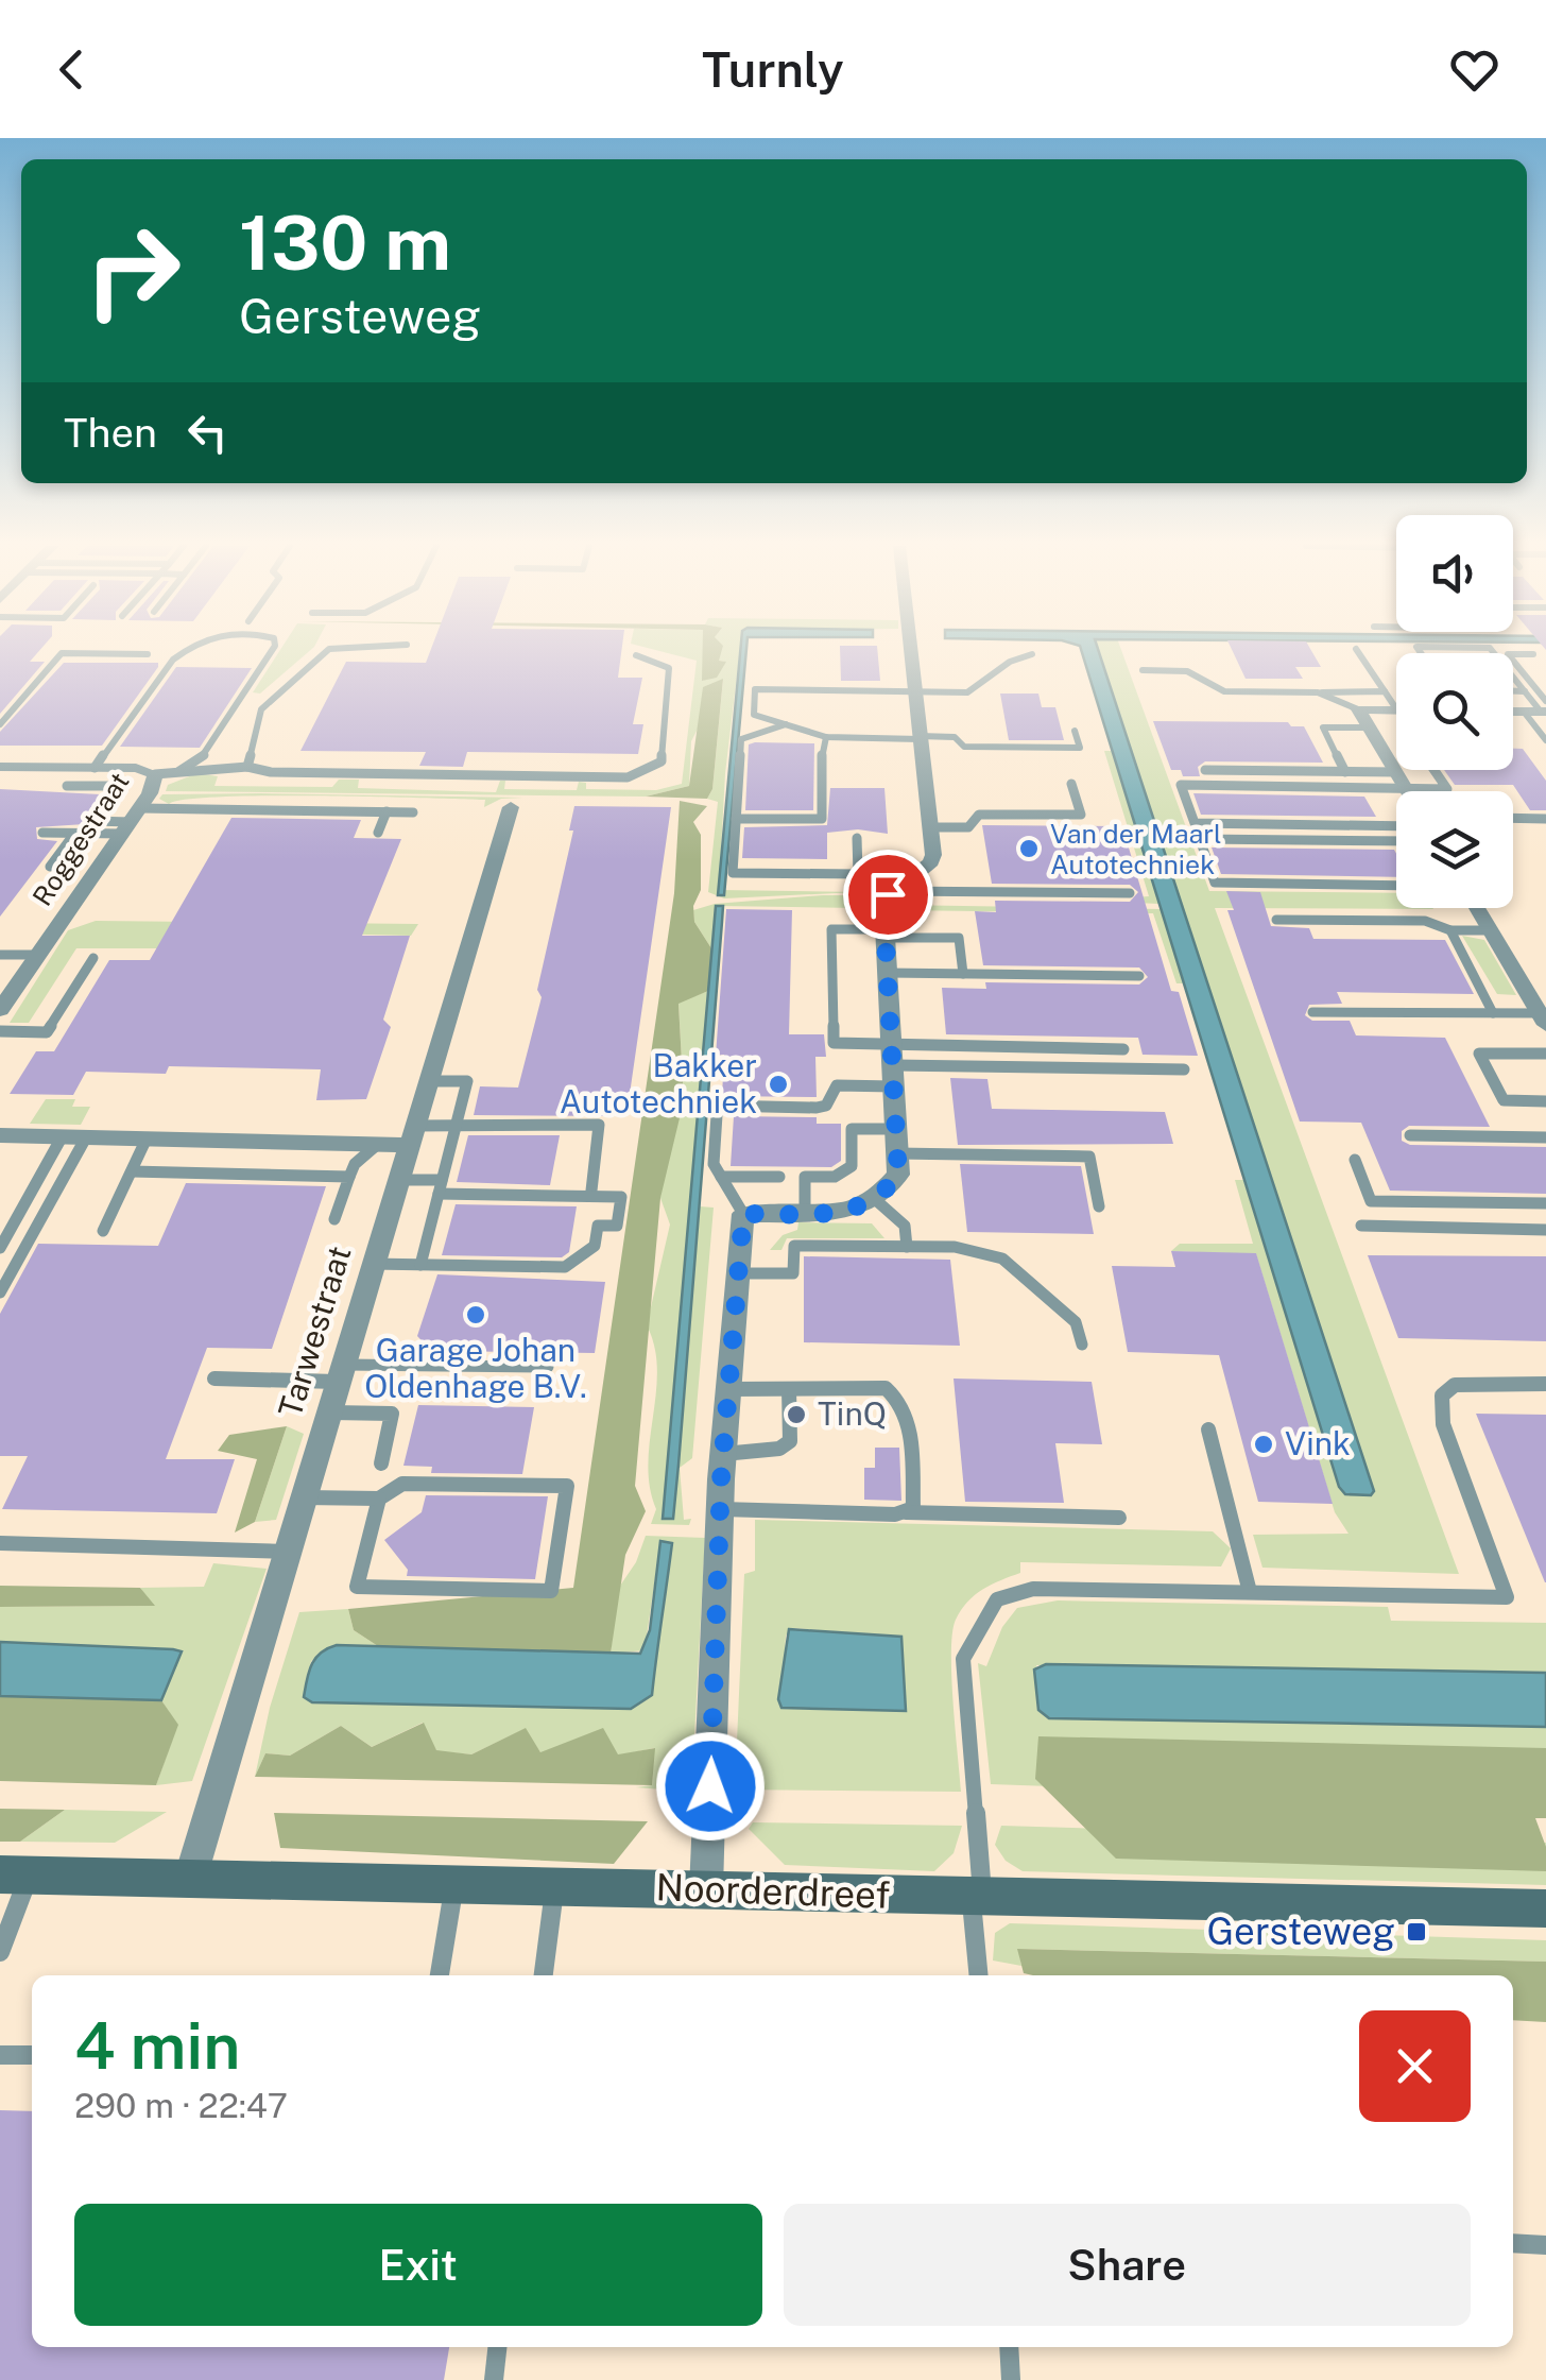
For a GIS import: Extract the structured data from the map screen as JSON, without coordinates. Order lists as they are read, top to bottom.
{
  "streets": {
    "street": ["Roggestraat", "Tarwestraat", "Noorderdreef"]
  },
  "crossings": [
    ["Tarwestraat", "Noorderdreef"]
  ],
  "places": {
    "other": [
      "Van der Maarl Autotechniek",
      "Bakker Autotechniek",
      "Garage Johan Oldenhage B.V.",
      "TinQ",
      "Vink"
    ],
    "transit": ["Gersteweg"]
  },
  "page": {
    "header": "Turnly",
    "turn": ["130 m", "Gersteweg"],
    "then": "Then",
    "heading": ["4 min", "290 m · 22:47"],
    "buttons": ["Exit", "Share"]
  }
}
